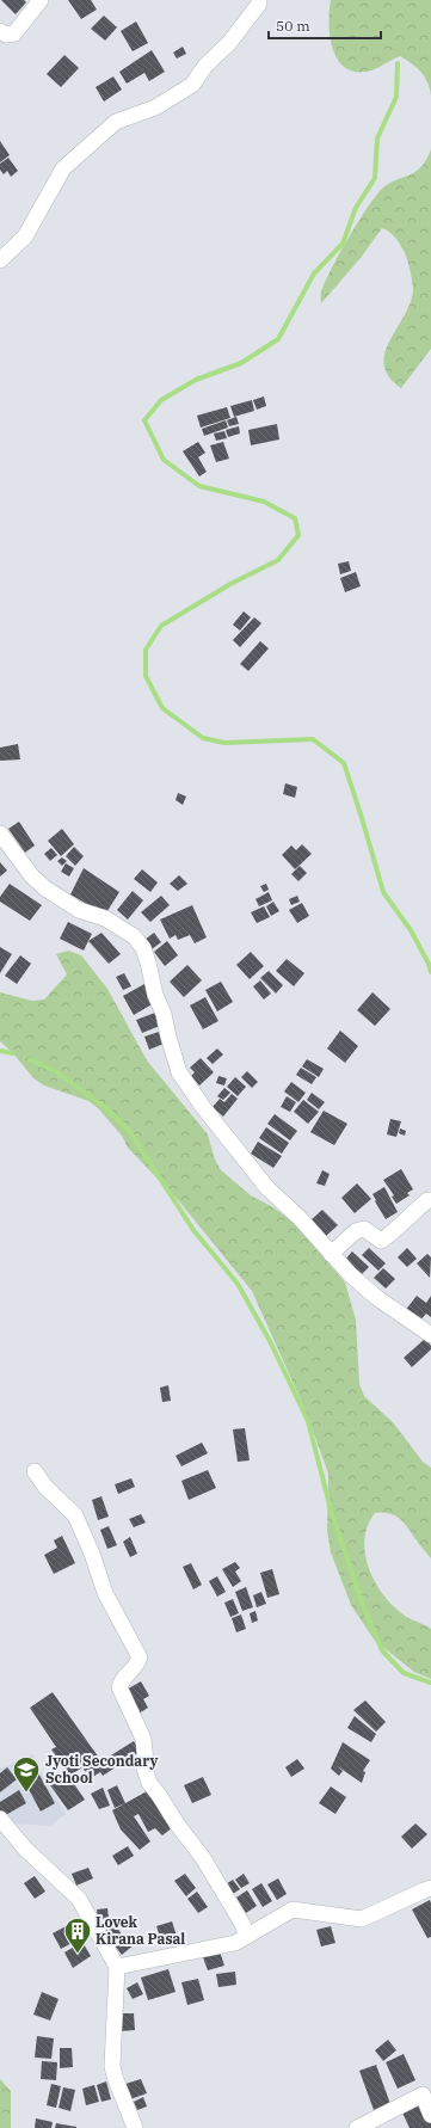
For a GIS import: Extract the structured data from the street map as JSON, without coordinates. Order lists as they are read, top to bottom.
{
  "places": {
    "school or university": ["Jyoti Secondary School"],
    "building": ["Lovek Kirana Pasal"]
  },
  "scale_bar": "50 m"
}
